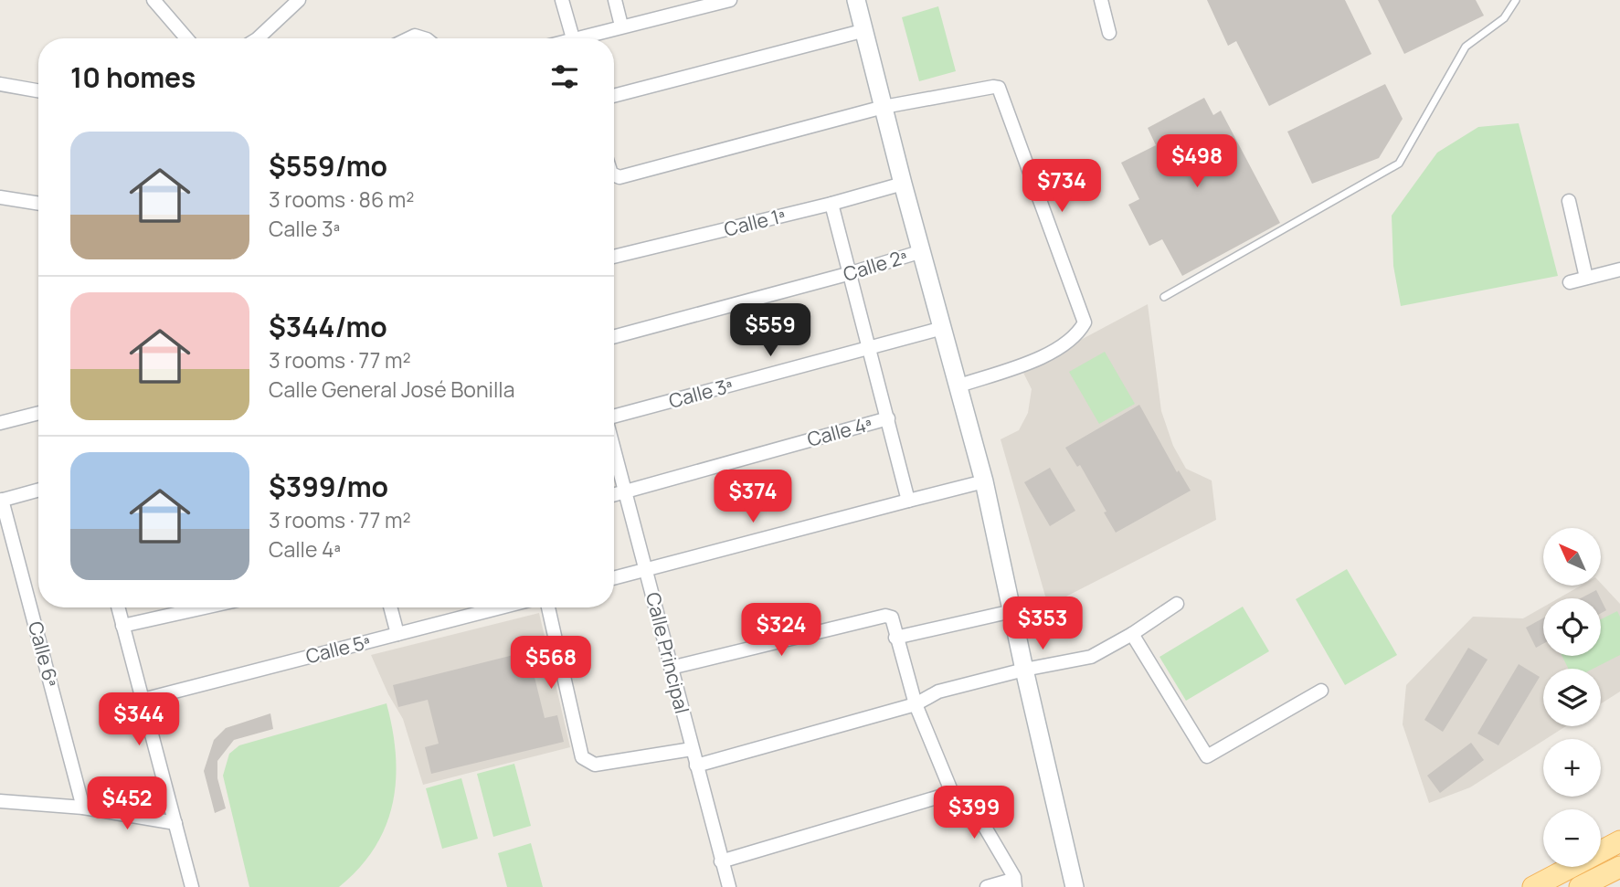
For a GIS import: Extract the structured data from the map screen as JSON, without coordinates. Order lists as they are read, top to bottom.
{
  "streets": {
    "street": [
      "Calle 1ª",
      "Calle 2ª",
      "Calle 3ª",
      "Calle 4ª",
      "Calle 5ª",
      "Calle Principal",
      "Calle 6ª"
    ]
  },
  "crossings": [
    ["Calle 4ª", "Calle Principal"]
  ],
  "north": "top left",
  "page": {
    "heading": "10 homes",
    "list": [
      {
        "name": "$559/mo",
        "note": "3 rooms · 86 m² · Calle 3ª"
      },
      {
        "name": "$344/mo",
        "note": "3 rooms · 77 m² · Calle General José Bonilla"
      },
      {
        "name": "$399/mo",
        "note": "3 rooms · 77 m² · Calle 4ª"
      }
    ],
    "price": [
      "$498",
      "$734",
      "$559",
      "$374",
      "$353",
      "$324",
      "$568",
      "$344",
      "$452",
      "$399"
    ],
    "map_buttons": ["+", "−"]
  }
}
